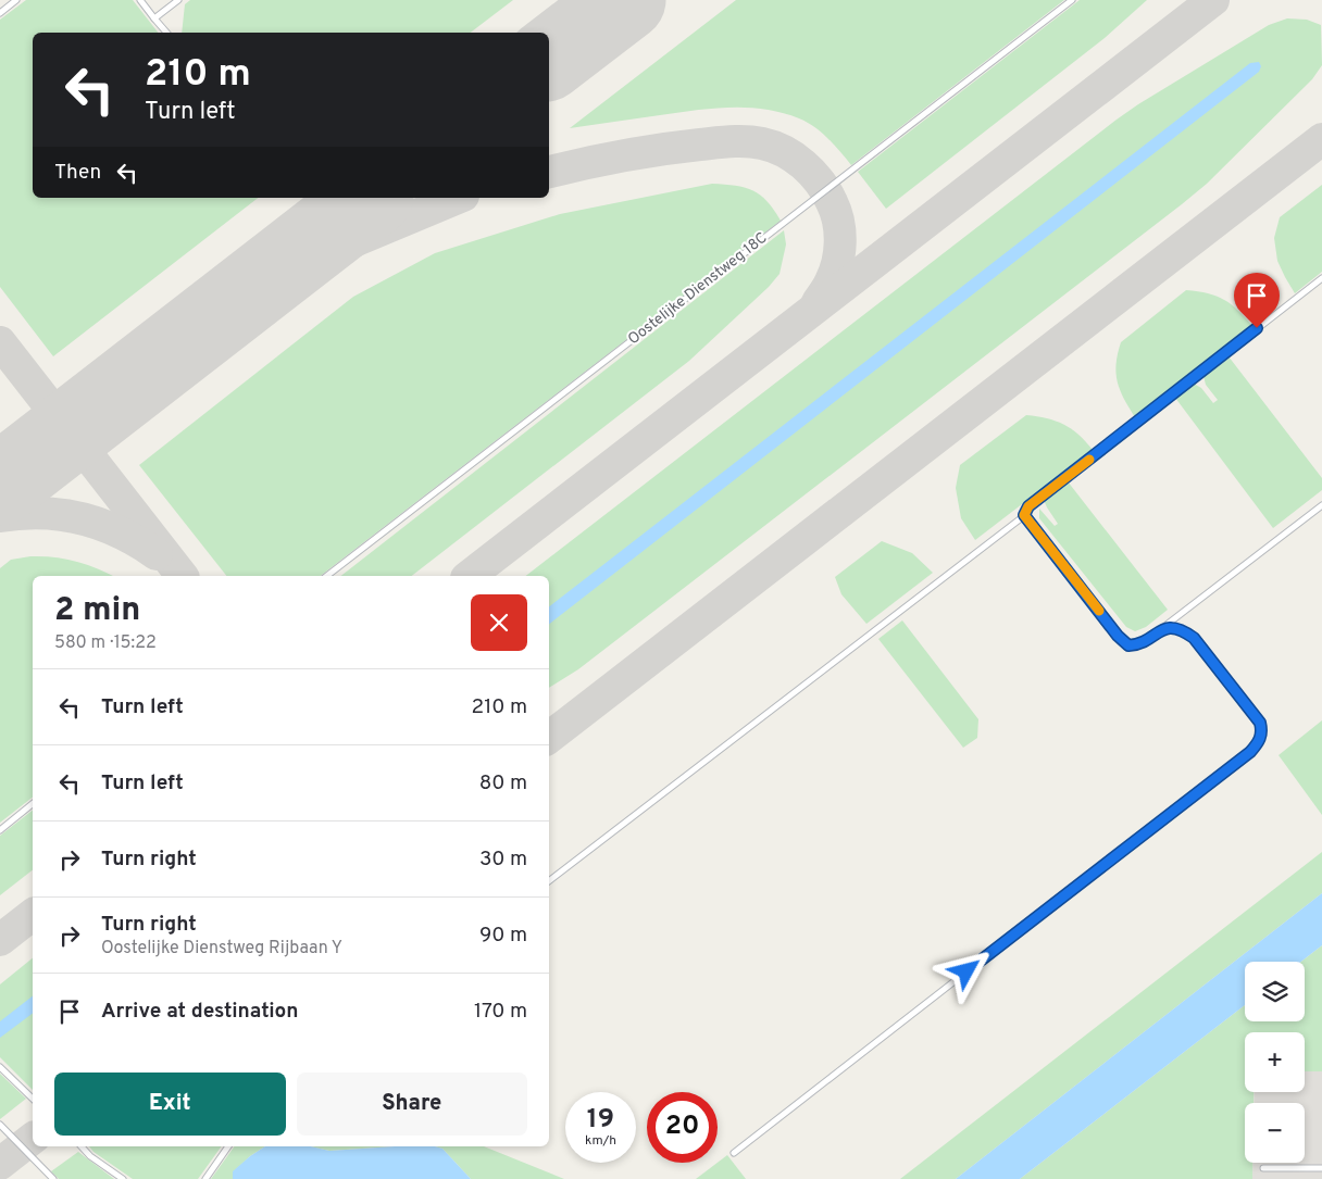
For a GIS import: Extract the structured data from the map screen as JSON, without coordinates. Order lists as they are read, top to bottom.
{
  "streets": {
    "lane": ["Oostelijke Dienstweg 18C"]
  },
  "page": {
    "turn": ["210 m", "Turn left"],
    "then": "Then",
    "heading": ["2 min", "580 m · 15:22"],
    "list": [
      {
        "name": "Turn left",
        "value": "210 m"
      },
      {
        "name": "Turn left",
        "value": "80 m"
      },
      {
        "name": "Turn right",
        "value": "30 m"
      },
      {
        "name": "Turn right",
        "note": "Oostelijke Dienstweg Rijbaan Y",
        "value": "90 m"
      },
      {
        "name": "Arrive at destination",
        "value": "170 m"
      }
    ],
    "map_buttons": ["+", "−"],
    "buttons": ["Exit", "Share"],
    "speed": "19 km/h",
    "limit": "20"
  }
}
